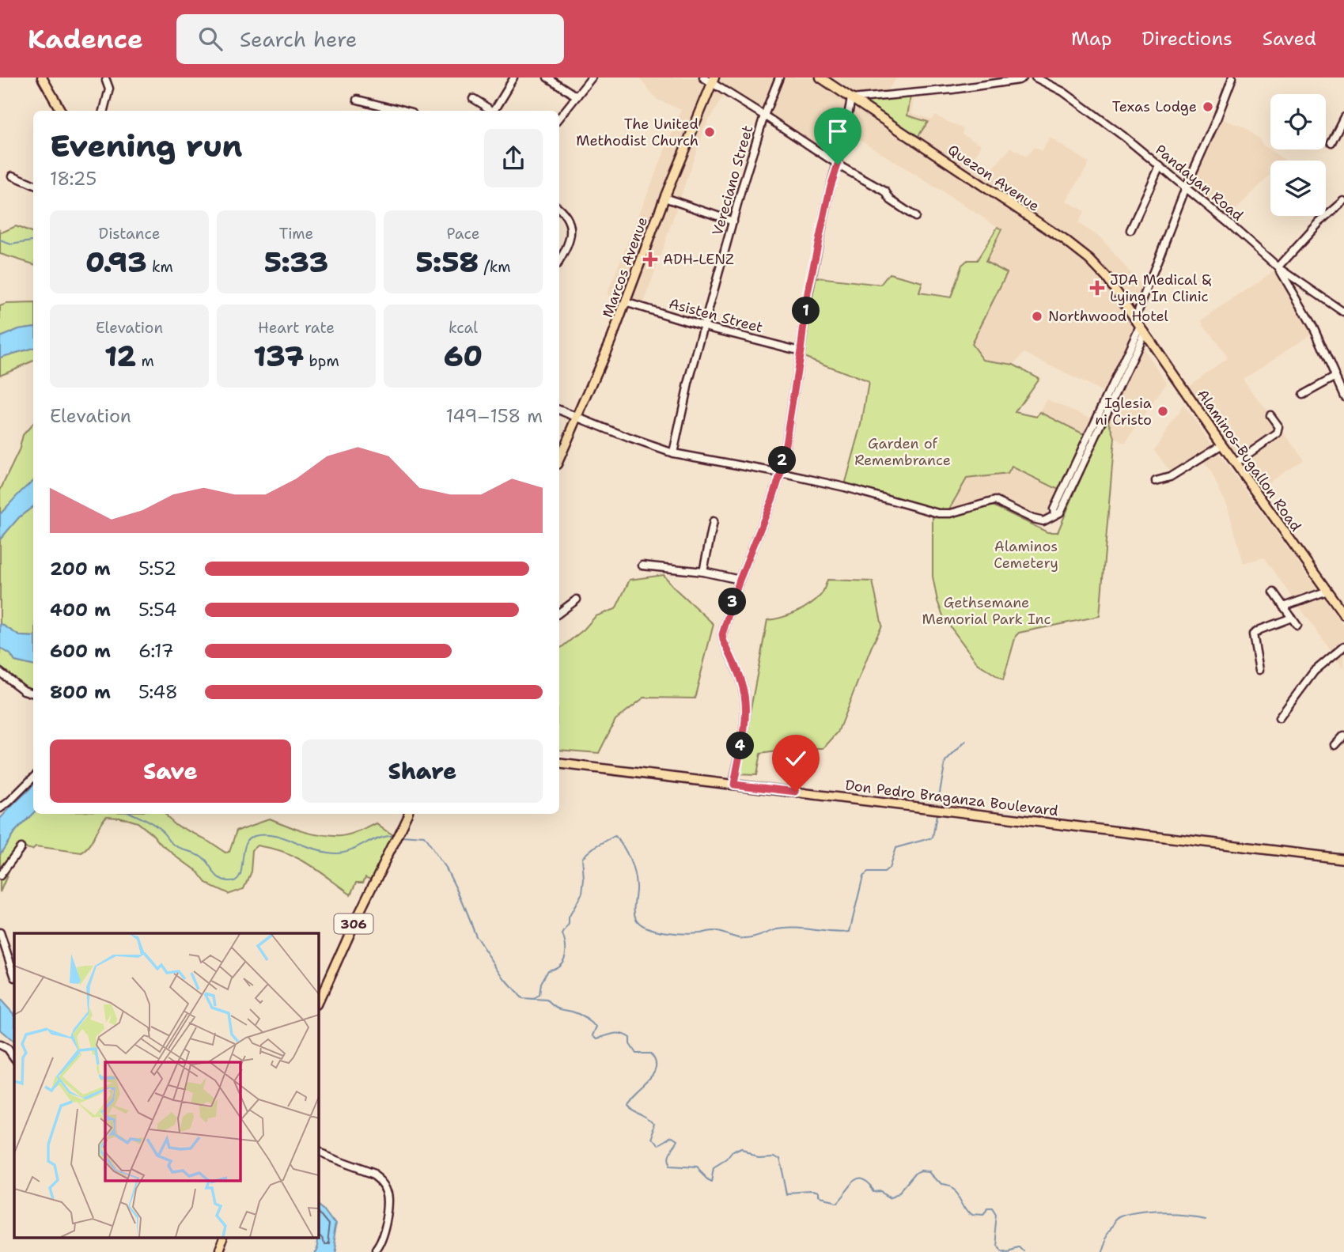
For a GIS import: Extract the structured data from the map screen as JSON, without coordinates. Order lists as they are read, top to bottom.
{
  "streets": {
    "main road": [
      "Quezon Avenue",
      "Marcos Avenue",
      "Alaminos-Bugallon Road",
      "Don Pedro Braganza Boulevard",
      "306"
    ],
    "street": ["Vereciano Street", "Pandayan Road", "Asisten Street"]
  },
  "crossings": [
    ["Quezon Avenue", "Alaminos-Bugallon Road"],
    ["Vereciano Street", "Asisten Street"],
    ["Marcos Avenue", "Asisten Street"]
  ],
  "parks": ["Garden of Remembrance", "Alaminos Cemetery", "Gethsemane Memorial Park Inc"],
  "places": {
    "other": [
      "Texas Lodge",
      "The United Methodist Church",
      "Northwood Hotel",
      "Iglesia ni Cristo"
    ],
    "health": ["ADH-LENZ", "JDA Medical & Lying In Clinic"]
  },
  "page": {
    "header": "Kadence",
    "search": "Search here",
    "nav": ["Map", "Directions", "Saved"],
    "heading": ["Evening run", "18:25"],
    "stats": [
      ["Distance", "0.93 km"],
      ["Time", "5:33"],
      ["Pace", "5:58 /km"],
      ["Elevation", "12 m"],
      ["Heart rate", "137 bpm"],
      ["kcal", "60"]
    ],
    "pins": [
      "1",
      "2",
      "3",
      "4"
    ],
    "chart": ["Elevation", "149–158 m"],
    "list": [
      {
        "name": "200 m",
        "note": "5:52"
      },
      {
        "name": "400 m",
        "note": "5:54"
      },
      {
        "name": "600 m",
        "note": "6:17"
      },
      {
        "name": "800 m",
        "note": "5:48"
      }
    ],
    "buttons": ["Save", "Share"]
  }
}
